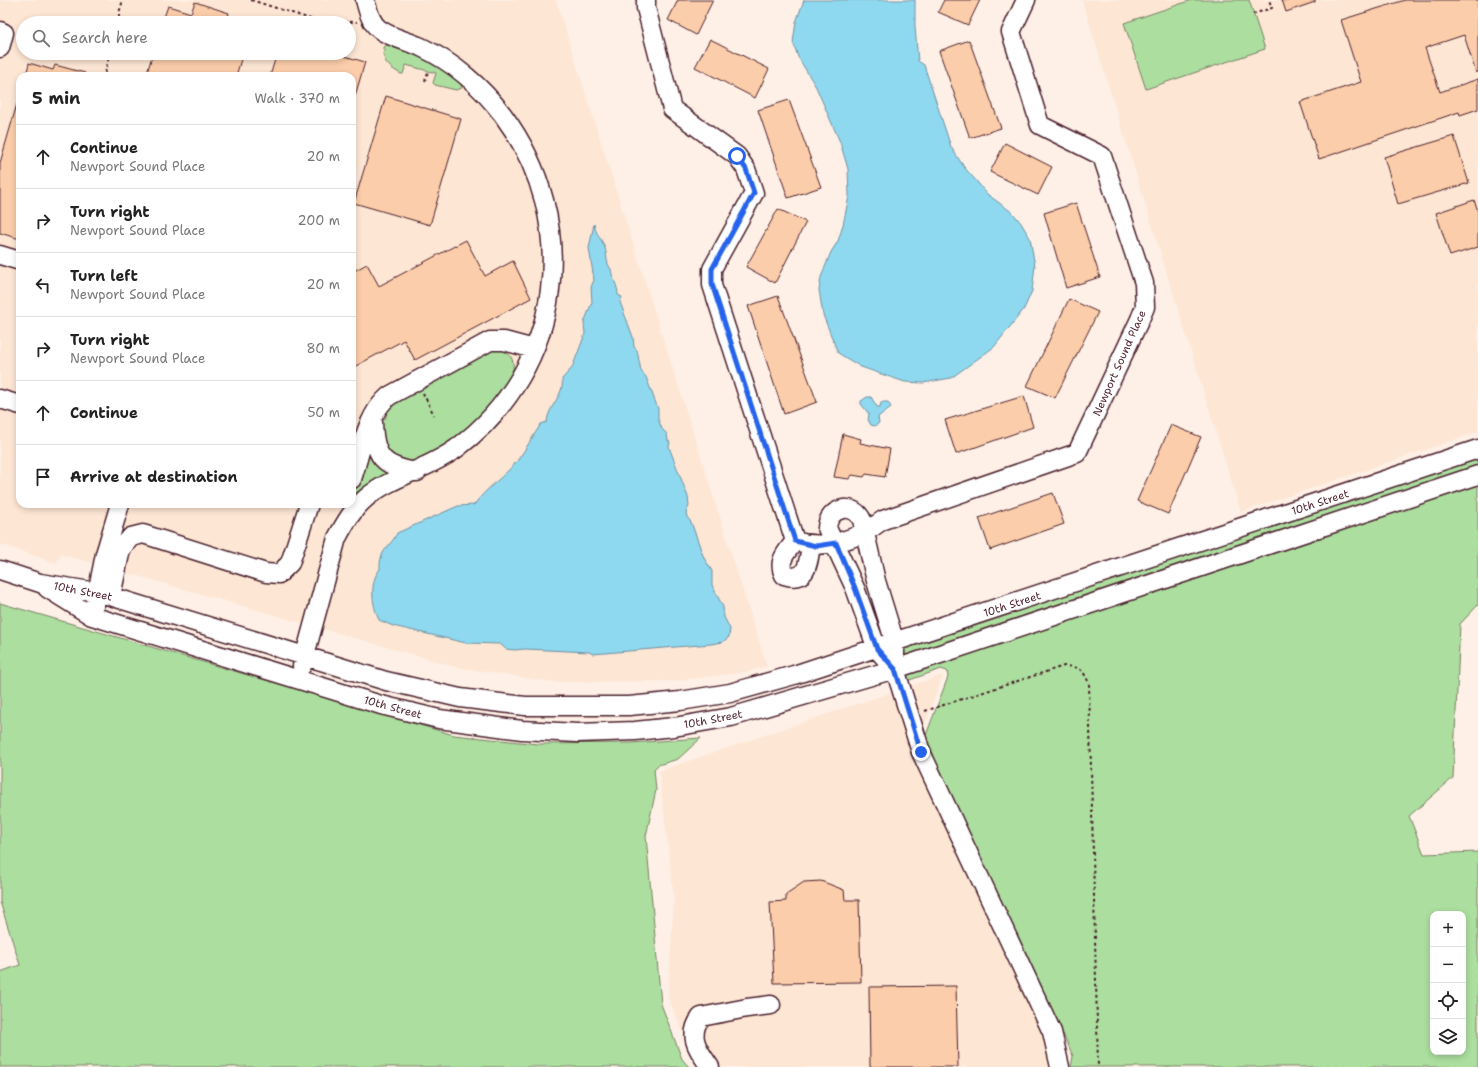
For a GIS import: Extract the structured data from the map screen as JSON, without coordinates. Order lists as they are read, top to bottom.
{
  "streets": {
    "street": ["Newport Sound Place", "10th Street"]
  },
  "page": {
    "search": "Search here",
    "heading": ["5 min", "Walk · 370 m"],
    "list": [
      ["Continue", "Newport Sound Place", "20 m"],
      ["Turn right", "Newport Sound Place", "200 m"],
      ["Turn left", "Newport Sound Place", "20 m"],
      ["Turn right", "Newport Sound Place", "80 m"],
      ["Continue", "50 m"],
      "Arrive at destination"
    ],
    "map_buttons": ["+", "−"]
  }
}
